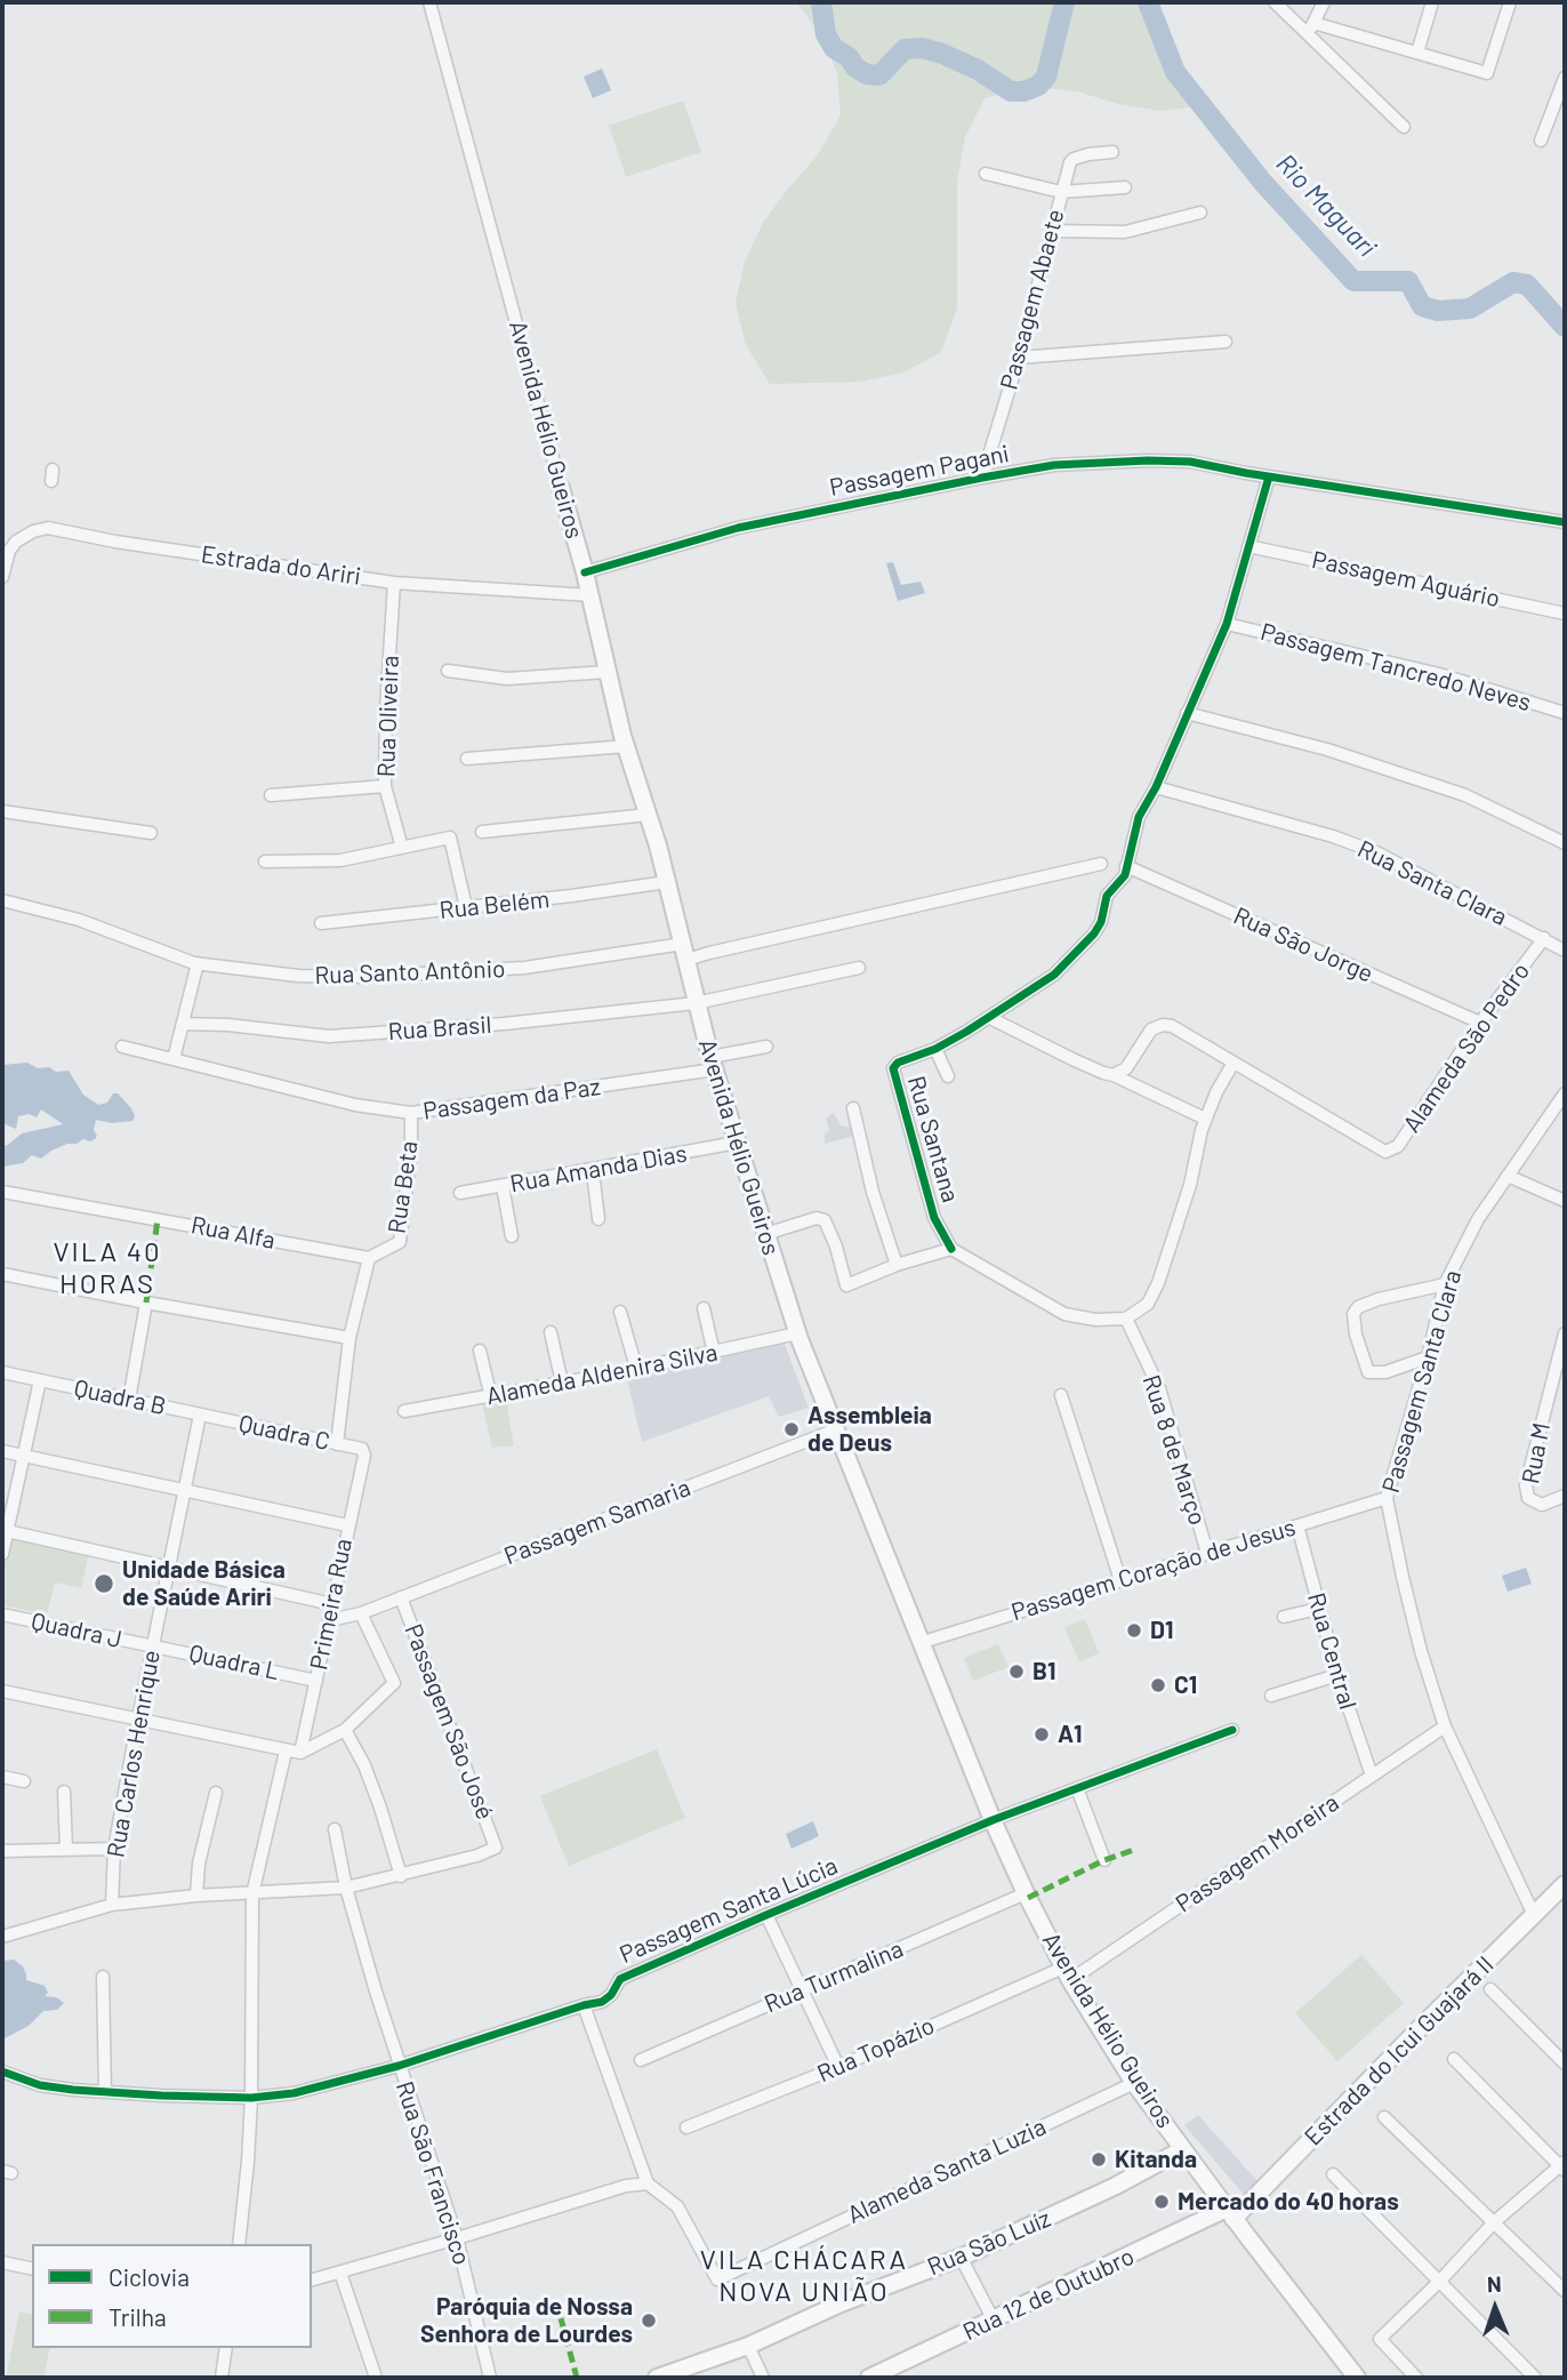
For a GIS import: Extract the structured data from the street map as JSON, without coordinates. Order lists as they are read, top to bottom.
{
  "streets": {
    "main road": [
      "Avenida Hélio Gueiros",
      "Estrada do Icui Guajará II",
      "Rua São Luíz",
      "Rua 12 de Outubro"
    ],
    "street": [
      "Passagem Abaete",
      "Passagem Pagani",
      "Estrada do Ariri",
      "Passagem Aguário",
      "Passagem Tancredo Neves",
      "Rua Oliveira",
      "Rua Santa Clara",
      "Rua Belém",
      "Rua São Jorge",
      "Rua Santo Antônio",
      "Rua Brasil",
      "Alameda São Pedro",
      "Passagem da Paz",
      "Rua Santana",
      "Rua Amanda Dias",
      "Rua Beta",
      "Rua Alfa",
      "Alameda Aldenira Silva",
      "Passagem Santa Clara",
      "Quadra B",
      "Quadra C",
      "Rua 8 de Março",
      "Rua M",
      "Passagem Samaria",
      "Passagem Coração de Jesus",
      "Primeira Rua",
      "Quadra J",
      "Rua Central",
      "Quadra L",
      "Passagem São José",
      "Rua Carlos Henrique",
      "Passagem Moreira",
      "Passagem Santa Lúcia",
      "Rua Turmalina",
      "Rua Topázio",
      "Alameda Santa Luzia",
      "Rua São Francisco"
    ]
  },
  "crossings": [
    ["Passagem Abaete", "Passagem Pagani"],
    ["Avenida Hélio Gueiros", "Passagem Pagani"],
    ["Avenida Hélio Gueiros", "Estrada do Ariri"],
    ["Avenida Hélio Gueiros", "Rua Belém"],
    ["Avenida Hélio Gueiros", "Rua Santo Antônio"],
    ["Avenida Hélio Gueiros", "Rua Brasil"],
    ["Avenida Hélio Gueiros", "Passagem da Paz"],
    ["Avenida Hélio Gueiros", "Rua Amanda Dias"],
    ["Avenida Hélio Gueiros", "Alameda Aldenira Silva"],
    ["Avenida Hélio Gueiros", "Passagem Samaria"],
    ["Avenida Hélio Gueiros", "Passagem Coração de Jesus"],
    ["Avenida Hélio Gueiros", "Passagem Moreira"],
    ["Avenida Hélio Gueiros", "Passagem Santa Lúcia"],
    ["Avenida Hélio Gueiros", "Rua Turmalina"],
    ["Avenida Hélio Gueiros", "Rua Topázio"],
    ["Avenida Hélio Gueiros", "Estrada do Icui Guajará II"],
    ["Avenida Hélio Gueiros", "Alameda Santa Luzia"],
    ["Avenida Hélio Gueiros", "Rua São Luíz"],
    ["Avenida Hélio Gueiros", "Rua 12 de Outubro"],
    ["Estrada do Ariri", "Rua Oliveira"],
    ["Rua Santa Clara", "Alameda São Pedro"],
    ["Rua São Jorge", "Alameda São Pedro"],
    ["Passagem da Paz", "Rua Beta"],
    ["Rua Beta", "Rua Alfa"],
    ["Rua Beta", "Quadra C"],
    ["Passagem Santa Clara", "Passagem Coração de Jesus"],
    ["Passagem Santa Clara", "Passagem Moreira"],
    ["Passagem Santa Clara", "Estrada do Icui Guajará II"],
    ["Quadra B", "Quadra C"],
    ["Quadra B", "Rua Carlos Henrique"],
    ["Quadra C", "Primeira Rua"],
    ["Quadra C", "Rua Carlos Henrique"],
    ["Rua 8 de Março", "Passagem Coração de Jesus"],
    ["Passagem Samaria", "Primeira Rua"],
    ["Passagem Samaria", "Passagem São José"],
    ["Passagem Coração de Jesus", "Rua Central"],
    ["Primeira Rua", "Quadra L"],
    ["Quadra J", "Quadra L"],
    ["Quadra J", "Rua Carlos Henrique"],
    ["Rua Central", "Passagem Moreira"],
    ["Quadra L", "Rua Carlos Henrique"],
    ["Passagem Moreira", "Rua Topázio"],
    ["Passagem Santa Lúcia", "Rua São Francisco"],
    ["Estrada do Icui Guajará II", "Rua 12 de Outubro"]
  ],
  "districts": ["VILA 40 HORAS", "VILA CHÁCARA NOVA UNIÃO"],
  "water": ["Rio Maguari"],
  "places": [
    "Assembleia de Deus",
    "Unidade Básica de Saúde Ariri",
    "D1",
    "B1",
    "C1",
    "A1",
    "Kitanda",
    "Mercado do 40 horas",
    "Paróquia de Nossa Senhora de Lourdes"
  ],
  "legend": ["Ciclovia", "Trilha"],
  "north": "top"
}
